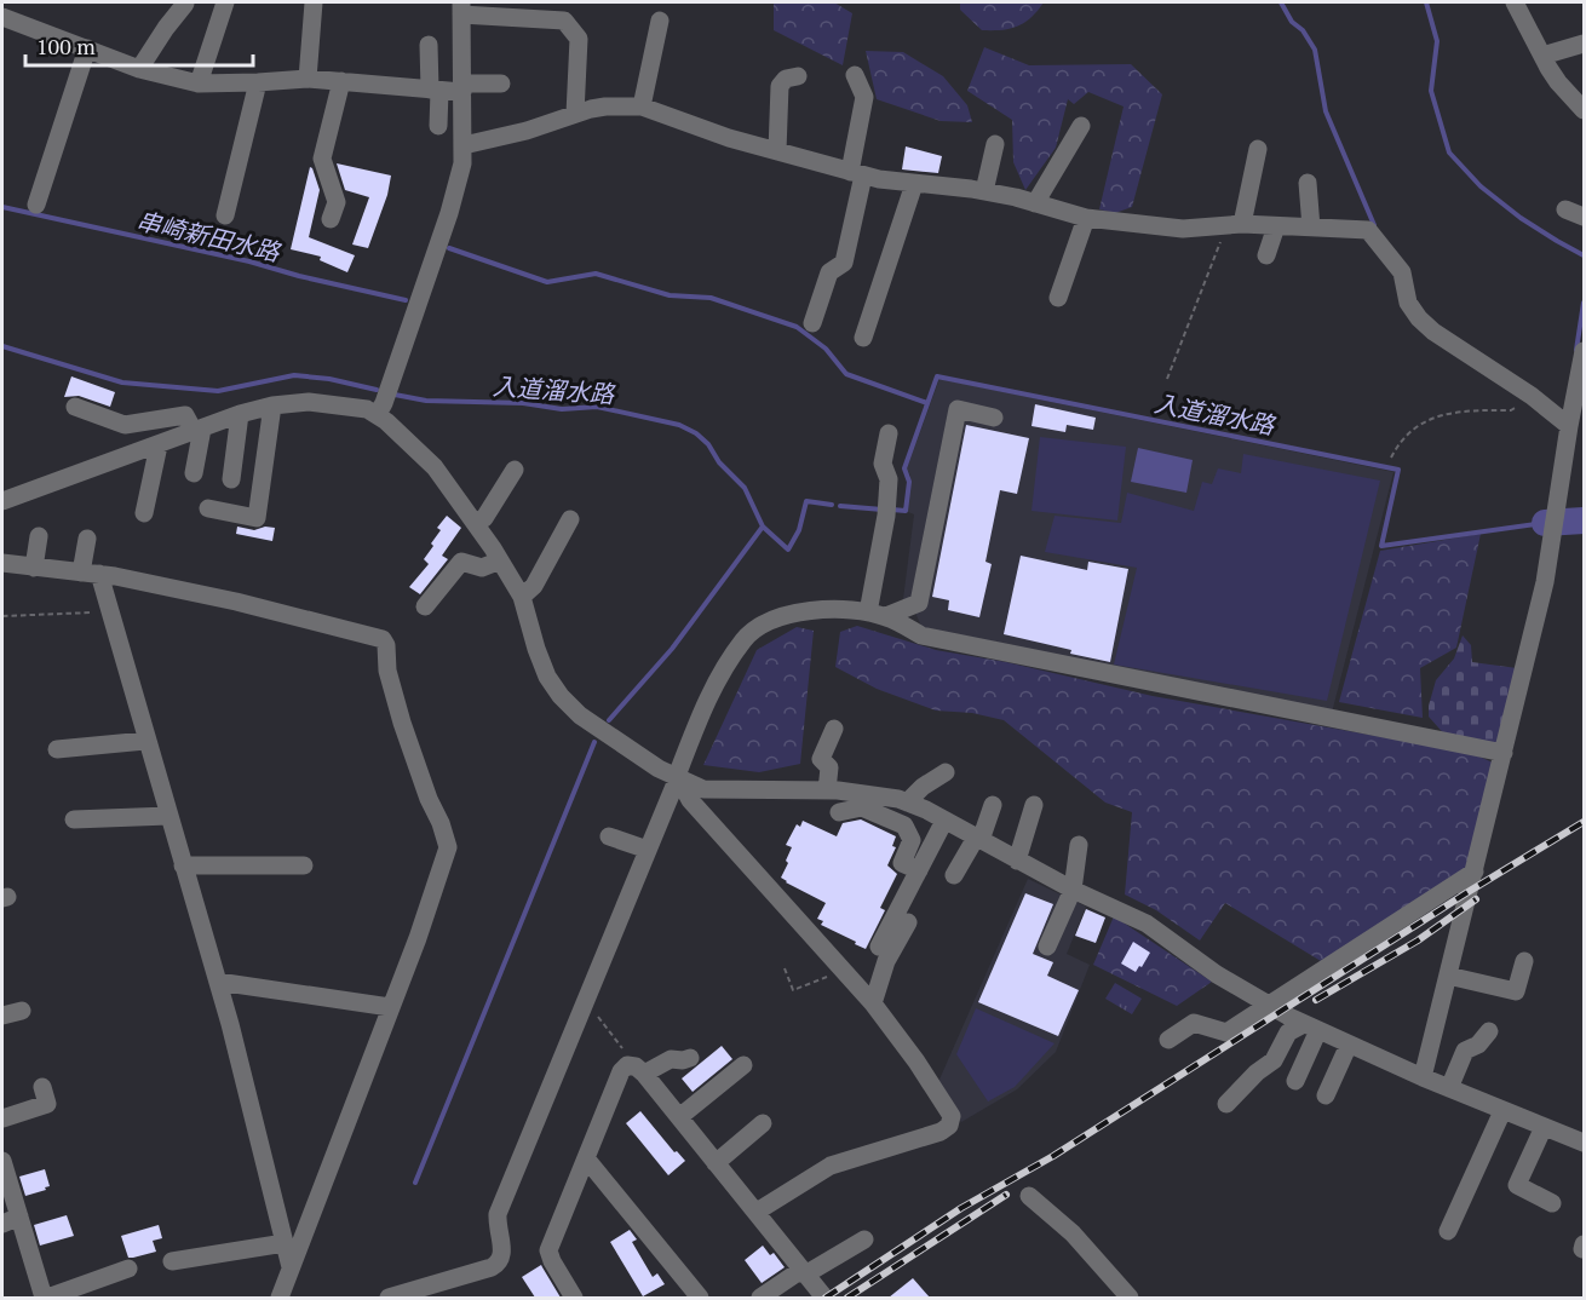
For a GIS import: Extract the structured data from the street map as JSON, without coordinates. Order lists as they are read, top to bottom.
{
  "water": ["串崎新田水路", "入道溜水路"],
  "scale_bar": "100 m"
}
